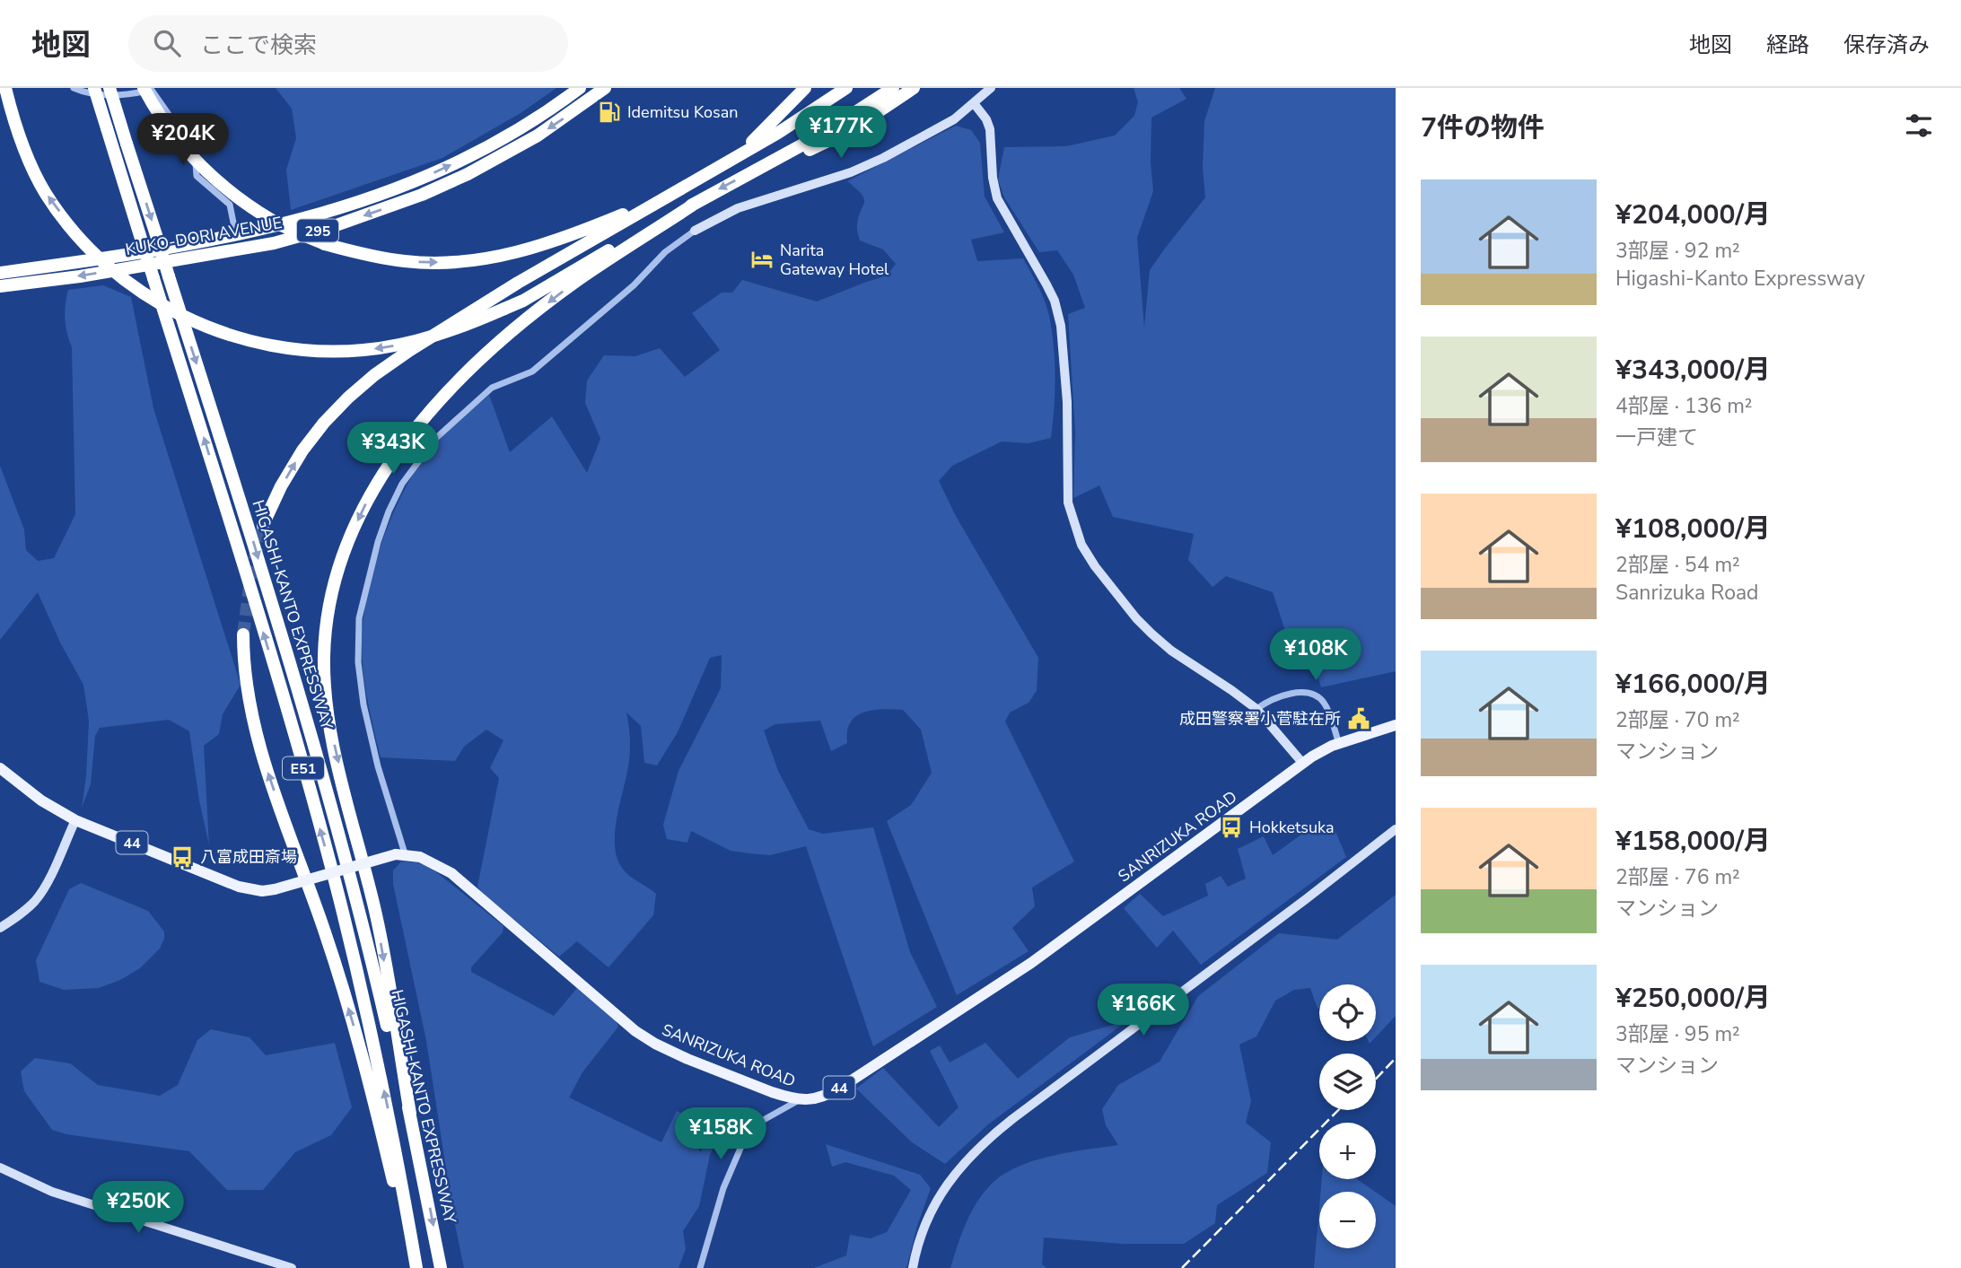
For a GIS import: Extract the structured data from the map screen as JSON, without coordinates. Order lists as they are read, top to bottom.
{
  "streets": {
    "highway": [
      "295",
      "KUKO-DORI AVENUE",
      "HIGASHI-KANTO EXPRESSWAY",
      "E51"
    ],
    "main road": ["SANRIZUKA ROAD", "44"]
  },
  "crossings": [
    ["SANRIZUKA ROAD", "44"]
  ],
  "places": {
    "fuel station": ["Idemitsu Kosan"],
    "hotel": ["Narita Gateway Hotel"],
    "public building": ["成田警察署小菅駐在所"],
    "bus stop": ["Hokketsuka", "八富成田斎場"]
  },
  "page": {
    "header": "地図",
    "search": "ここで検索",
    "nav": ["地図", "経路", "保存済み"],
    "heading": "7件の物件",
    "price": [
      "¥177K",
      "¥204K",
      "¥343K",
      "¥108K",
      "¥166K",
      "¥158K",
      "¥250K"
    ],
    "list": [
      {
        "name": "¥204,000/月",
        "note": "3部屋 · 92 m² · Higashi-Kanto Expressway"
      },
      {
        "name": "¥343,000/月",
        "note": "4部屋 · 136 m² · 一戸建て"
      },
      {
        "name": "¥108,000/月",
        "note": "2部屋 · 54 m² · Sanrizuka Road"
      },
      {
        "name": "¥166,000/月",
        "note": "2部屋 · 70 m² · マンション"
      },
      {
        "name": "¥158,000/月",
        "note": "2部屋 · 76 m² · マンション"
      },
      {
        "name": "¥250,000/月",
        "note": "3部屋 · 95 m² · マンション"
      }
    ],
    "map_buttons": ["+", "−"]
  }
}
